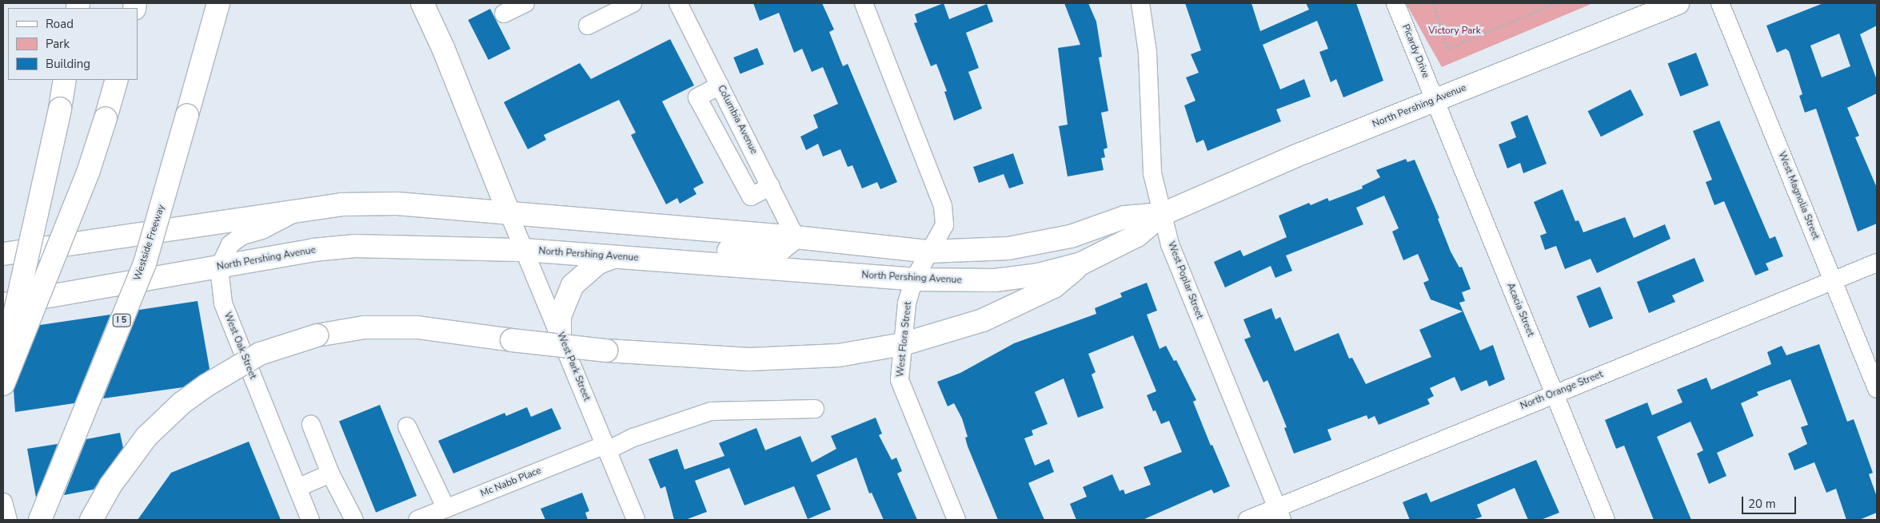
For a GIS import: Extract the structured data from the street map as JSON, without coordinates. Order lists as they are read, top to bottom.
{
  "streets": {
    "main road": ["North Pershing Avenue", "Westside Freeway", "I 5"],
    "street": [
      "Picardy Drive",
      "Columbia Avenue",
      "West Magnolia Street",
      "West Poplar Street",
      "Acacia Street",
      "West Flora Street",
      "West Oak Street",
      "West Park Street",
      "North Orange Street",
      "Mc Nabb Place"
    ]
  },
  "crossings": [
    ["Picardy Drive", "North Pershing Avenue"],
    ["Picardy Drive", "Acacia Street"],
    ["North Pershing Avenue", "Columbia Avenue"],
    ["North Pershing Avenue", "West Poplar Street"],
    ["North Pershing Avenue", "Acacia Street"],
    ["North Pershing Avenue", "West Flora Street"],
    ["North Pershing Avenue", "West Oak Street"],
    ["North Pershing Avenue", "West Park Street"],
    ["West Magnolia Street", "North Orange Street"],
    ["West Poplar Street", "North Orange Street"],
    ["Acacia Street", "North Orange Street"],
    ["West Park Street", "Mc Nabb Place"]
  ],
  "parks": ["Victory Park"],
  "legend": ["Road", "Park", "Building"],
  "scale_bar": "20 m"
}
